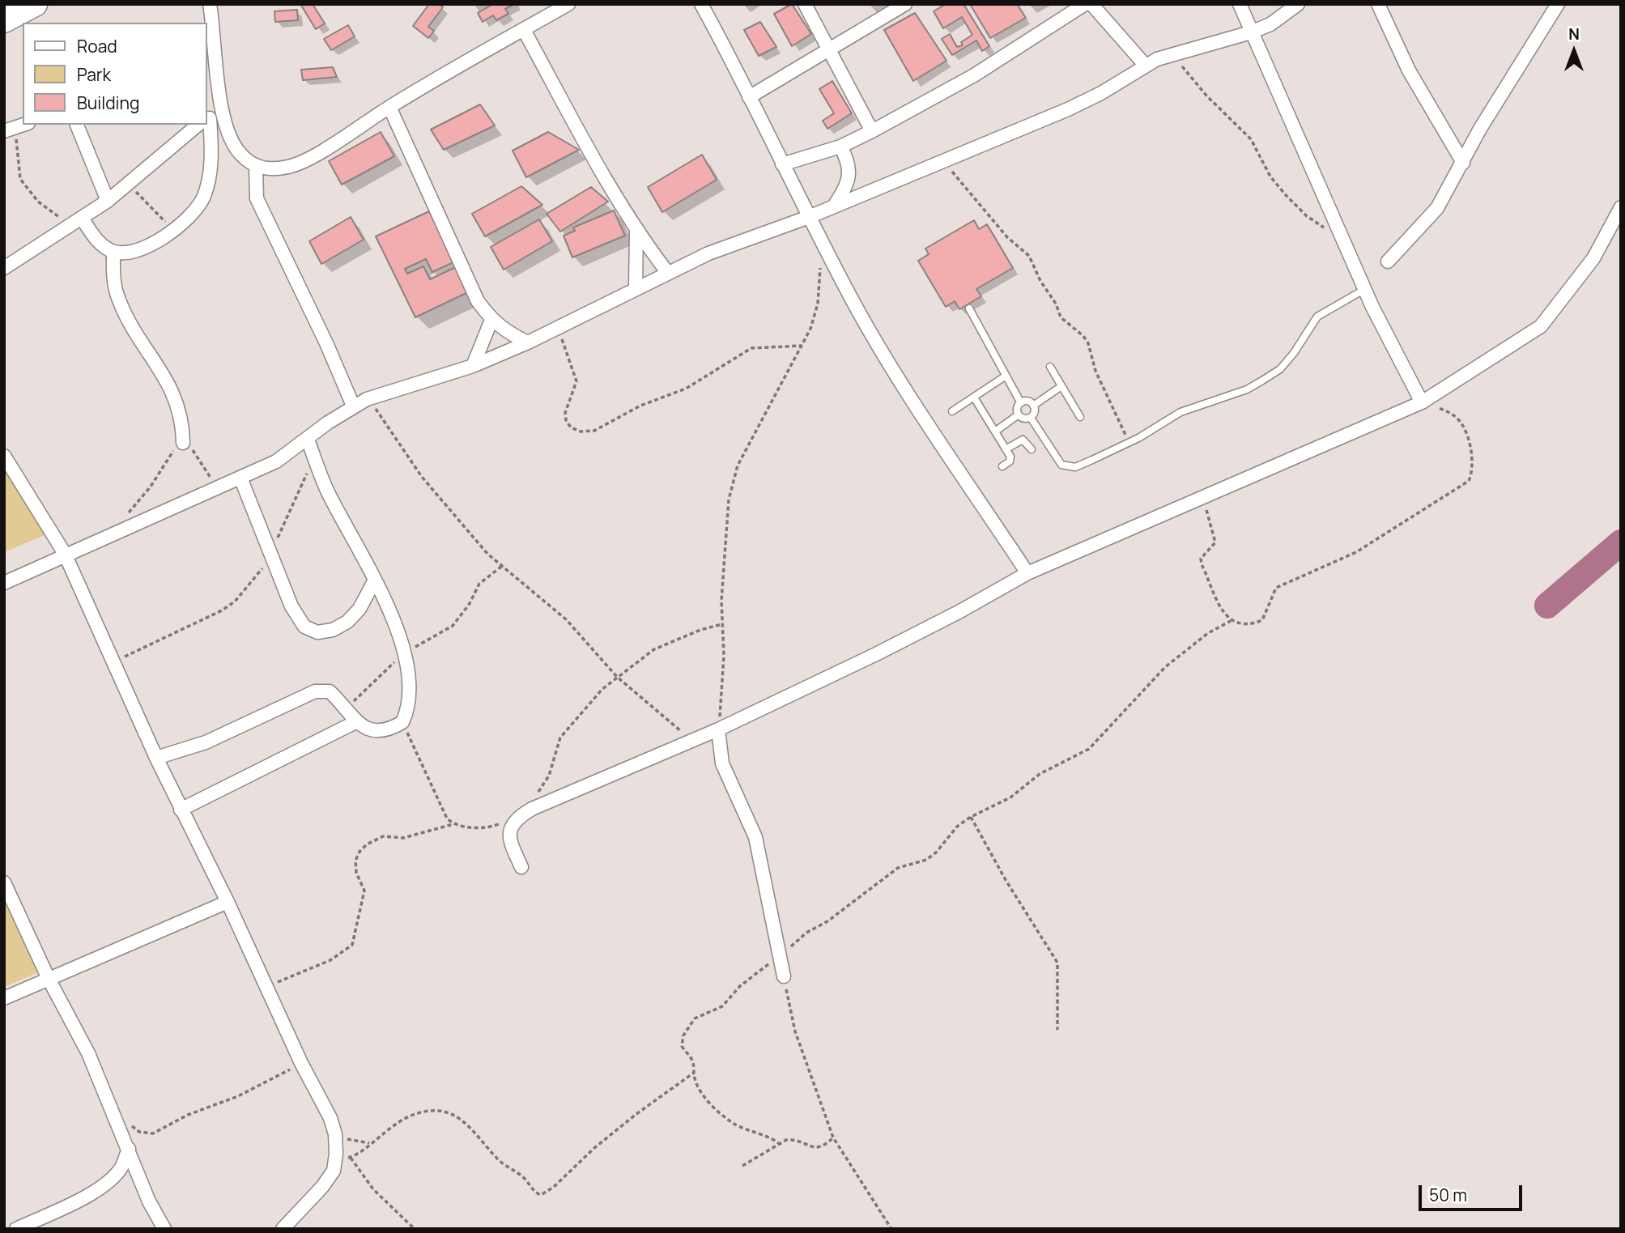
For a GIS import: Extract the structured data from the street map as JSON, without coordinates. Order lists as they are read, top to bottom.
{
  "legend": ["Road", "Park", "Building"],
  "scale_bar": "50 m",
  "north": "top"
}
